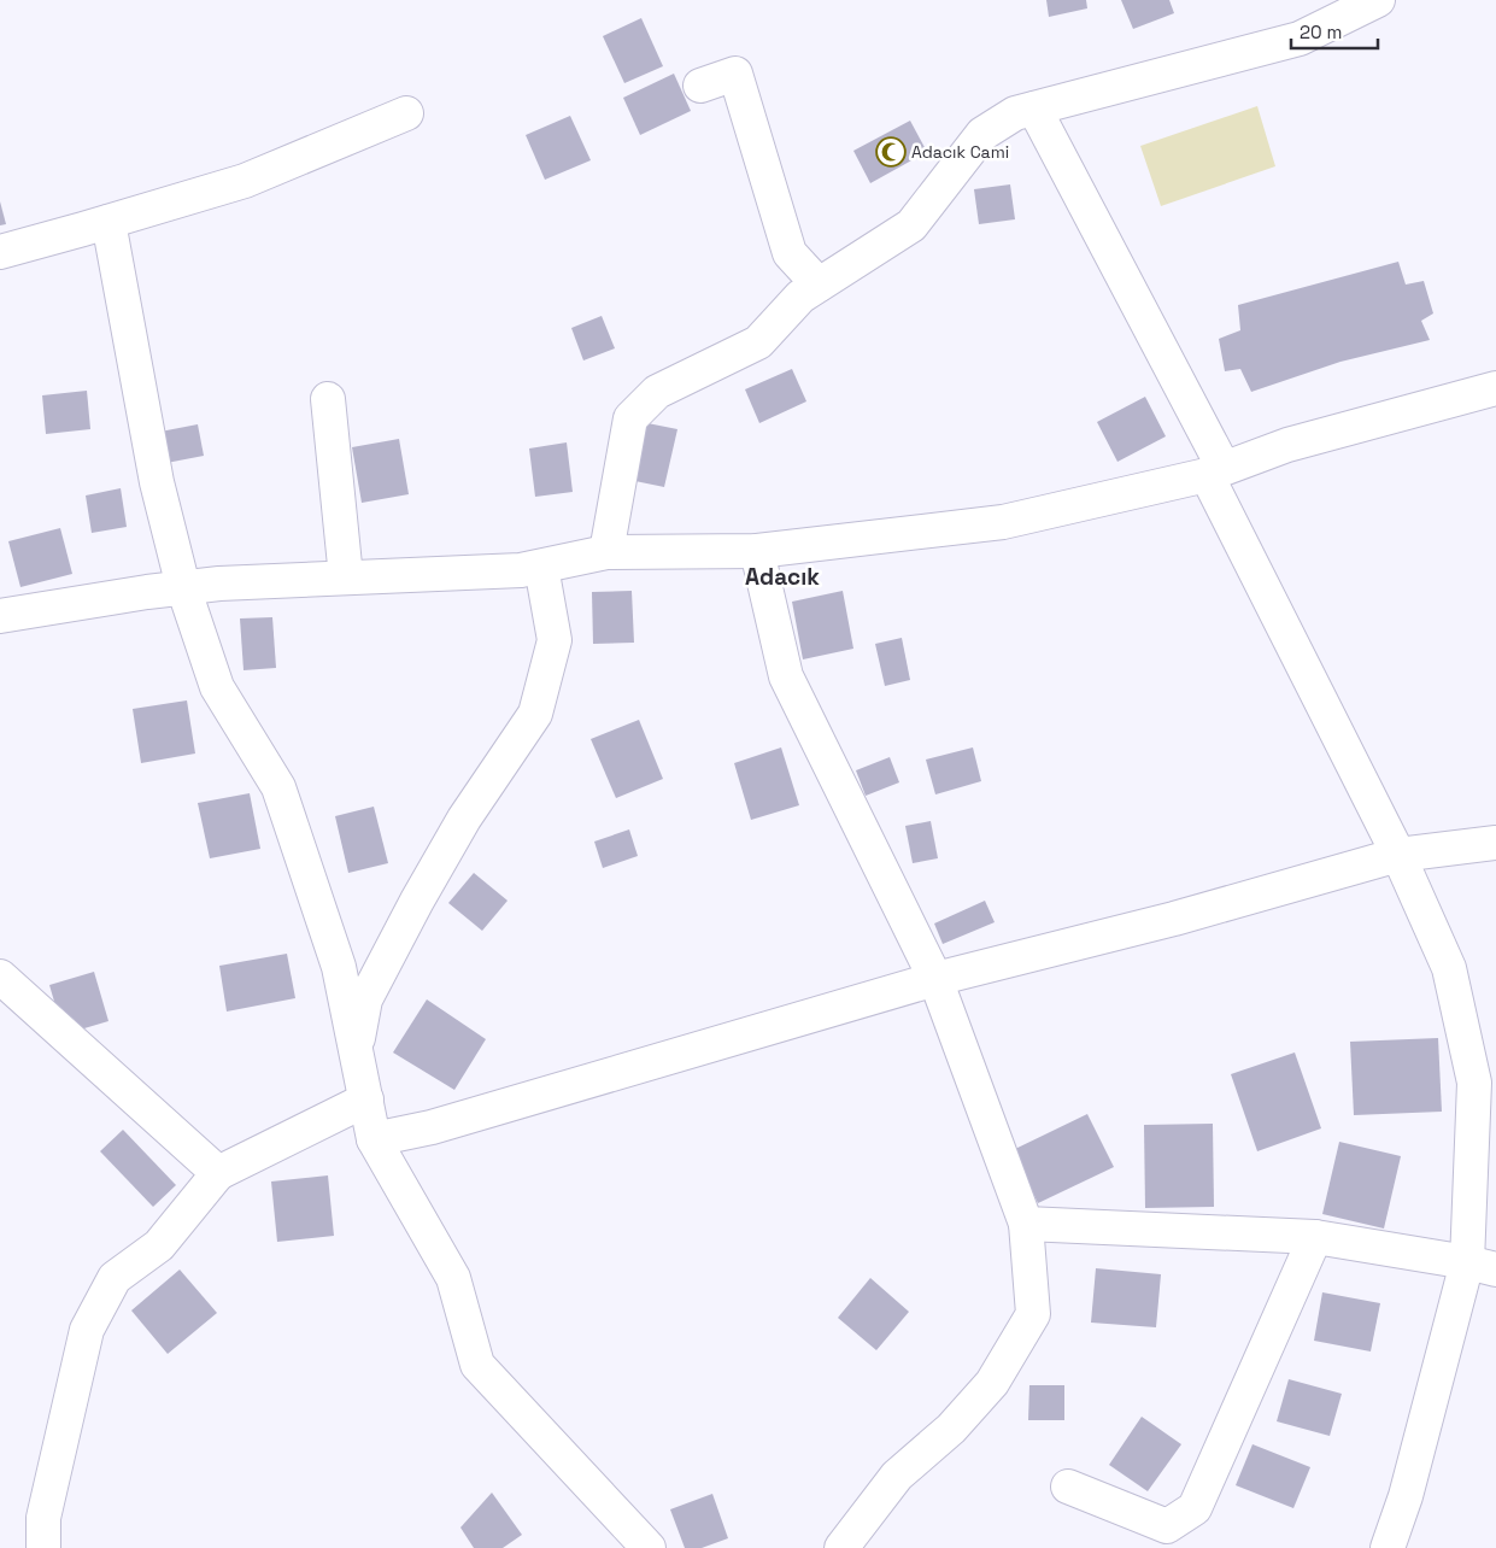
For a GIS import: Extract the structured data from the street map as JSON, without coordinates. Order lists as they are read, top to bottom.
{
  "districts": ["Adacık"],
  "places": {
    "mosque": ["Adacık Cami"]
  },
  "scale_bar": "20 m"
}
